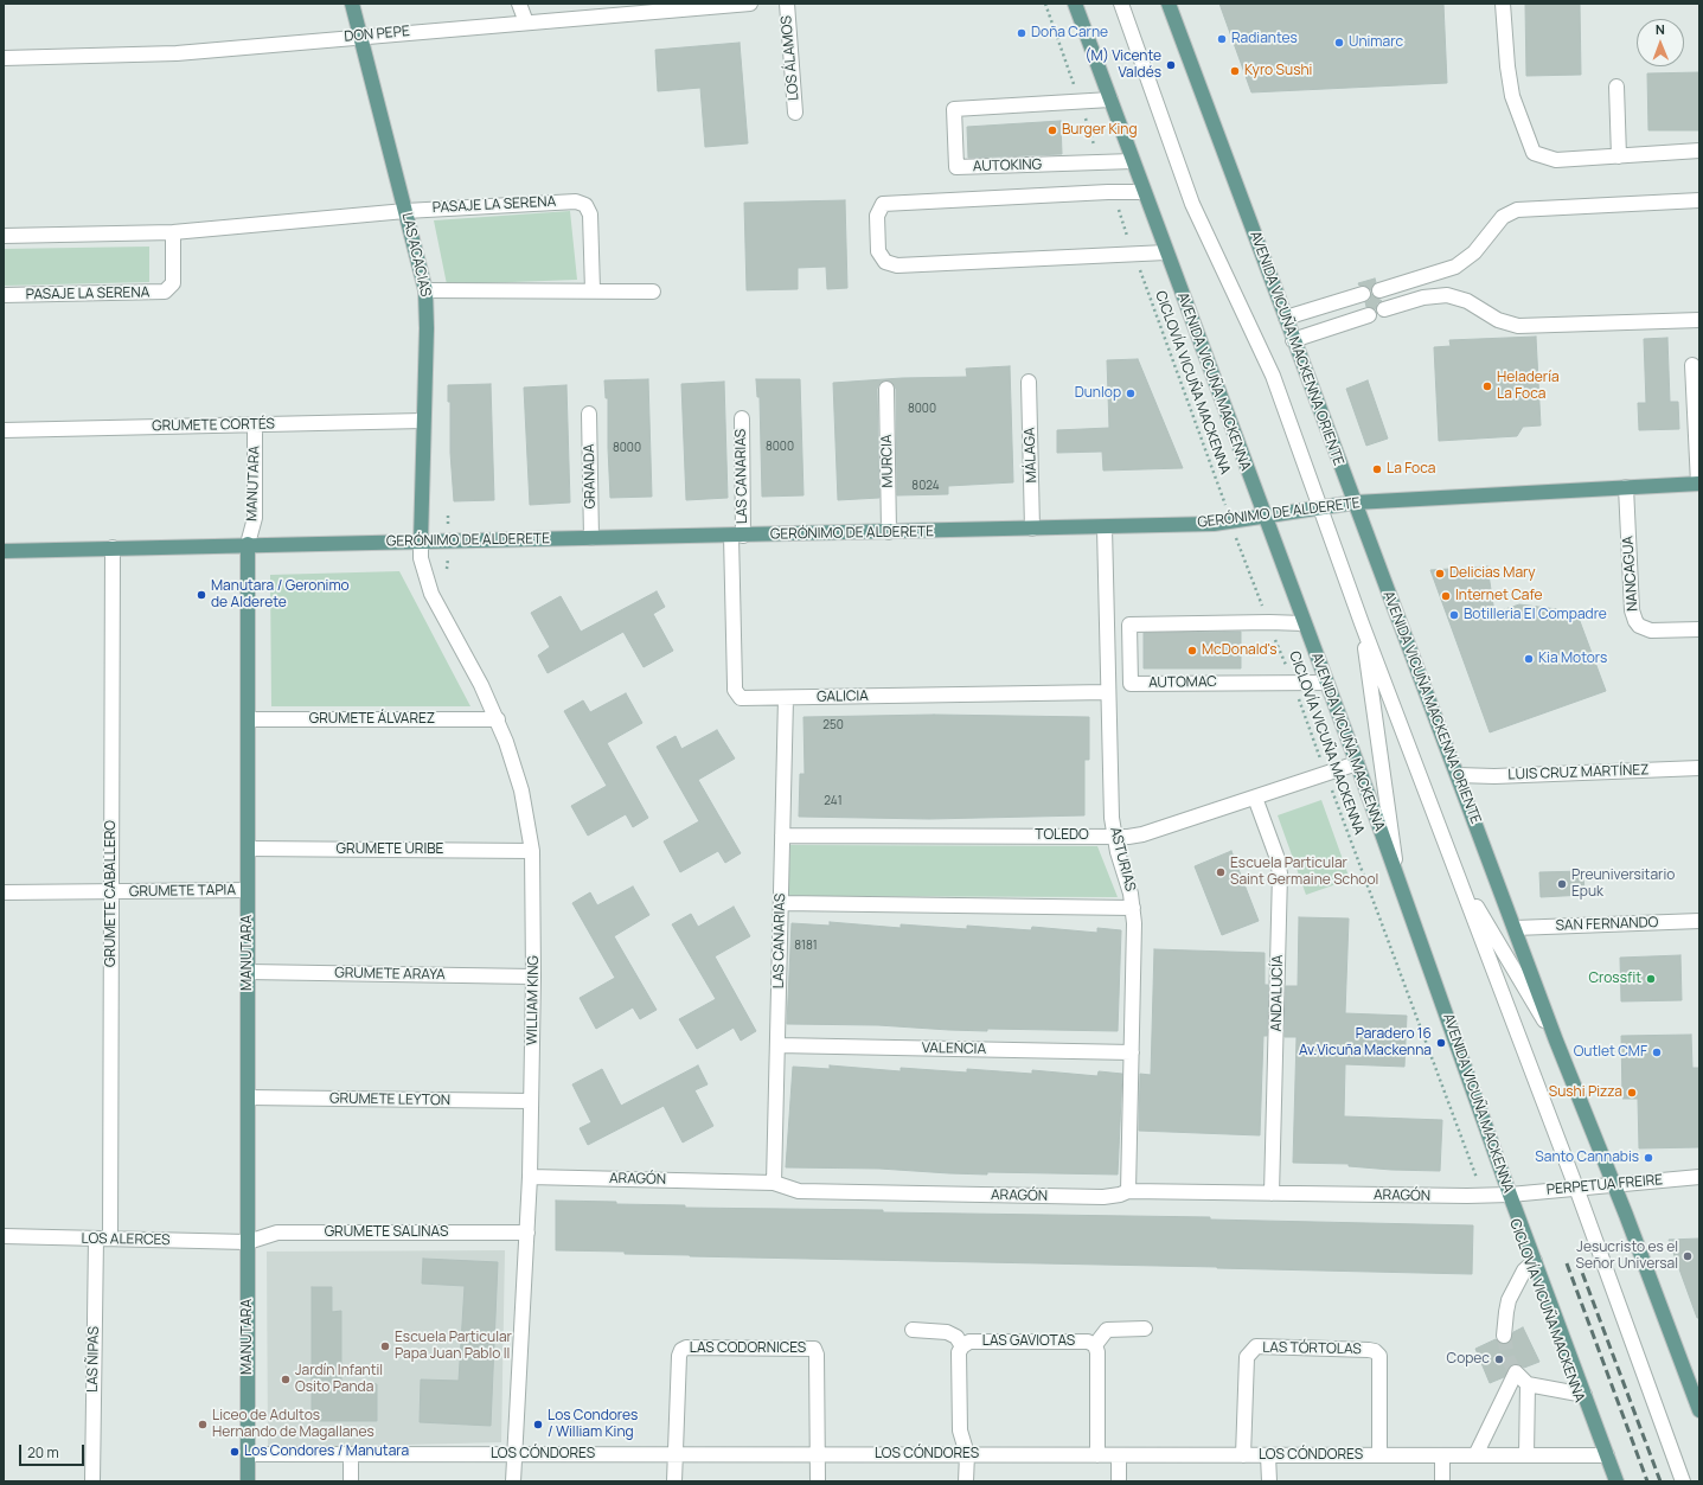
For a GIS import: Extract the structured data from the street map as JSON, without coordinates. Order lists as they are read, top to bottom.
{
  "streets": {
    "main road": [
      "LAS ACACIAS",
      "AVENIDA VICUÑA MACKENNA ORIENTE",
      "AVENIDA VICUÑA MACKENNA",
      "MANUTARA",
      "GERÓNIMO DE ALDERETE"
    ],
    "street": [
      "DON PEPE",
      "LOS ÁLAMOS",
      "AUTOKING",
      "PASAJE LA SERENA",
      "GRUMETE CORTÉS",
      "MÁLAGA",
      "MURCIA",
      "GRANADA",
      "LAS CANARIAS",
      "NANCAGUA",
      "AUTOMAC",
      "GALICIA",
      "GRUMETE ÁLVAREZ",
      "LUIS CRUZ MARTÍNEZ",
      "TOLEDO",
      "GRUMETE URIBE",
      "ASTURIAS",
      "GRUMETE TAPIA",
      "GRUMETE CABALLERO",
      "SAN FERNANDO",
      "GRUMETE ARAYA",
      "ANDALUCÍA",
      "WILLIAM KING",
      "VALENCIA",
      "GRUMETE LEYTON",
      "ARAGÓN",
      "PERPETUA FREIRE",
      "GRUMETE SALINAS",
      "LOS ALERCES",
      "LAS GAVIOTAS",
      "LAS CODORNICES",
      "LAS TÓRTOLAS",
      "LAS ÑIPAS",
      "LOS CÓNDORES"
    ],
    "path": ["CICLOVÍA VICUÑA MACKENNA"]
  },
  "crossings": [
    ["DON PEPE", "LAS ACACIAS"],
    ["AUTOKING", "AVENIDA VICUÑA MACKENNA"],
    ["PASAJE LA SERENA", "LAS ACACIAS"],
    ["LAS ACACIAS", "GRUMETE CORTÉS"],
    ["LAS ACACIAS", "GERÓNIMO DE ALDERETE"],
    ["LAS ACACIAS", "WILLIAM KING"],
    ["AVENIDA VICUÑA MACKENNA ORIENTE", "GERÓNIMO DE ALDERETE"],
    ["AVENIDA VICUÑA MACKENNA ORIENTE", "LUIS CRUZ MARTÍNEZ"],
    ["AVENIDA VICUÑA MACKENNA ORIENTE", "SAN FERNANDO"],
    ["AVENIDA VICUÑA MACKENNA ORIENTE", "PERPETUA FREIRE"],
    ["AVENIDA VICUÑA MACKENNA", "GERÓNIMO DE ALDERETE"],
    ["AVENIDA VICUÑA MACKENNA", "AUTOMAC"],
    ["AVENIDA VICUÑA MACKENNA", "TOLEDO"],
    ["AVENIDA VICUÑA MACKENNA", "ARAGÓN"],
    ["AVENIDA VICUÑA MACKENNA", "PERPETUA FREIRE"],
    ["AVENIDA VICUÑA MACKENNA", "LOS CÓNDORES"],
    ["CICLOVÍA VICUÑA MACKENNA", "GERÓNIMO DE ALDERETE"],
    ["CICLOVÍA VICUÑA MACKENNA", "AUTOMAC"],
    ["CICLOVÍA VICUÑA MACKENNA", "TOLEDO"],
    ["CICLOVÍA VICUÑA MACKENNA", "ARAGÓN"],
    ["GRUMETE CORTÉS", "MANUTARA"],
    ["MÁLAGA", "GERÓNIMO DE ALDERETE"],
    ["MURCIA", "GERÓNIMO DE ALDERETE"],
    ["GRANADA", "GERÓNIMO DE ALDERETE"],
    ["LAS CANARIAS", "GERÓNIMO DE ALDERETE"],
    ["LAS CANARIAS", "GALICIA"],
    ["LAS CANARIAS", "TOLEDO"],
    ["LAS CANARIAS", "VALENCIA"],
    ["LAS CANARIAS", "ARAGÓN"],
    ["MANUTARA", "GERÓNIMO DE ALDERETE"],
    ["MANUTARA", "GRUMETE ÁLVAREZ"],
    ["MANUTARA", "GRUMETE URIBE"],
    ["MANUTARA", "GRUMETE TAPIA"],
    ["MANUTARA", "GRUMETE ARAYA"],
    ["MANUTARA", "GRUMETE LEYTON"],
    ["MANUTARA", "GRUMETE SALINAS"],
    ["MANUTARA", "LOS ALERCES"],
    ["MANUTARA", "LOS CÓNDORES"],
    ["GERÓNIMO DE ALDERETE", "NANCAGUA"],
    ["GERÓNIMO DE ALDERETE", "GALICIA"],
    ["GERÓNIMO DE ALDERETE", "ASTURIAS"],
    ["GERÓNIMO DE ALDERETE", "GRUMETE CABALLERO"],
    ["GERÓNIMO DE ALDERETE", "WILLIAM KING"],
    ["GALICIA", "ASTURIAS"],
    ["GRUMETE ÁLVAREZ", "WILLIAM KING"],
    ["TOLEDO", "ASTURIAS"],
    ["TOLEDO", "ANDALUCÍA"],
    ["GRUMETE URIBE", "WILLIAM KING"],
    ["ASTURIAS", "VALENCIA"],
    ["ASTURIAS", "ARAGÓN"],
    ["GRUMETE TAPIA", "GRUMETE CABALLERO"],
    ["GRUMETE CABALLERO", "LOS ALERCES"],
    ["GRUMETE ARAYA", "WILLIAM KING"],
    ["ANDALUCÍA", "ARAGÓN"],
    ["WILLIAM KING", "GRUMETE LEYTON"],
    ["WILLIAM KING", "ARAGÓN"],
    ["WILLIAM KING", "GRUMETE SALINAS"],
    ["WILLIAM KING", "LOS CÓNDORES"],
    ["ARAGÓN", "PERPETUA FREIRE"],
    ["GRUMETE SALINAS", "LOS ALERCES"],
    ["LOS ALERCES", "LAS ÑIPAS"],
    ["LAS GAVIOTAS", "LOS CÓNDORES"],
    ["LAS CODORNICES", "LOS CÓNDORES"],
    ["LAS TÓRTOLAS", "LOS CÓNDORES"]
  ],
  "places": [
    "Doña Carne",
    "Radiantes",
    "Unimarc",
    "(M) Vicente Valdés",
    "Kyro Sushi",
    "Burger King",
    "Heladería La Foca",
    "Dunlop",
    "La Foca",
    "Delicias Mary",
    "Manutara / Geronimo de Alderete",
    "Internet Cafe",
    "Botilleria El Compadre",
    "McDonald's",
    "Kia Motors",
    "Escuela Particular Saint Germaine School",
    "Preuniversitario Epuk",
    "Crossfit",
    "Paradero 16 Av.Vicuña Mackenna",
    "Outlet CMF",
    "Sushi Pizza",
    "Santo Cannabis",
    "Jesucristo es el Señor Universal",
    "Escuela Particular Papa Juan Pablo II",
    "Copec",
    "Jardín Infantil Osito Panda",
    "Liceo de Adultos Hernando de Magallanes",
    "Los Condores / William King",
    "Los Condores / Manutara"
  ],
  "house_numbers": [
    "8000",
    "8000",
    "8000",
    "8024",
    "250",
    "241",
    "8181"
  ],
  "scale_bar": "20 m",
  "north": "top"
}
